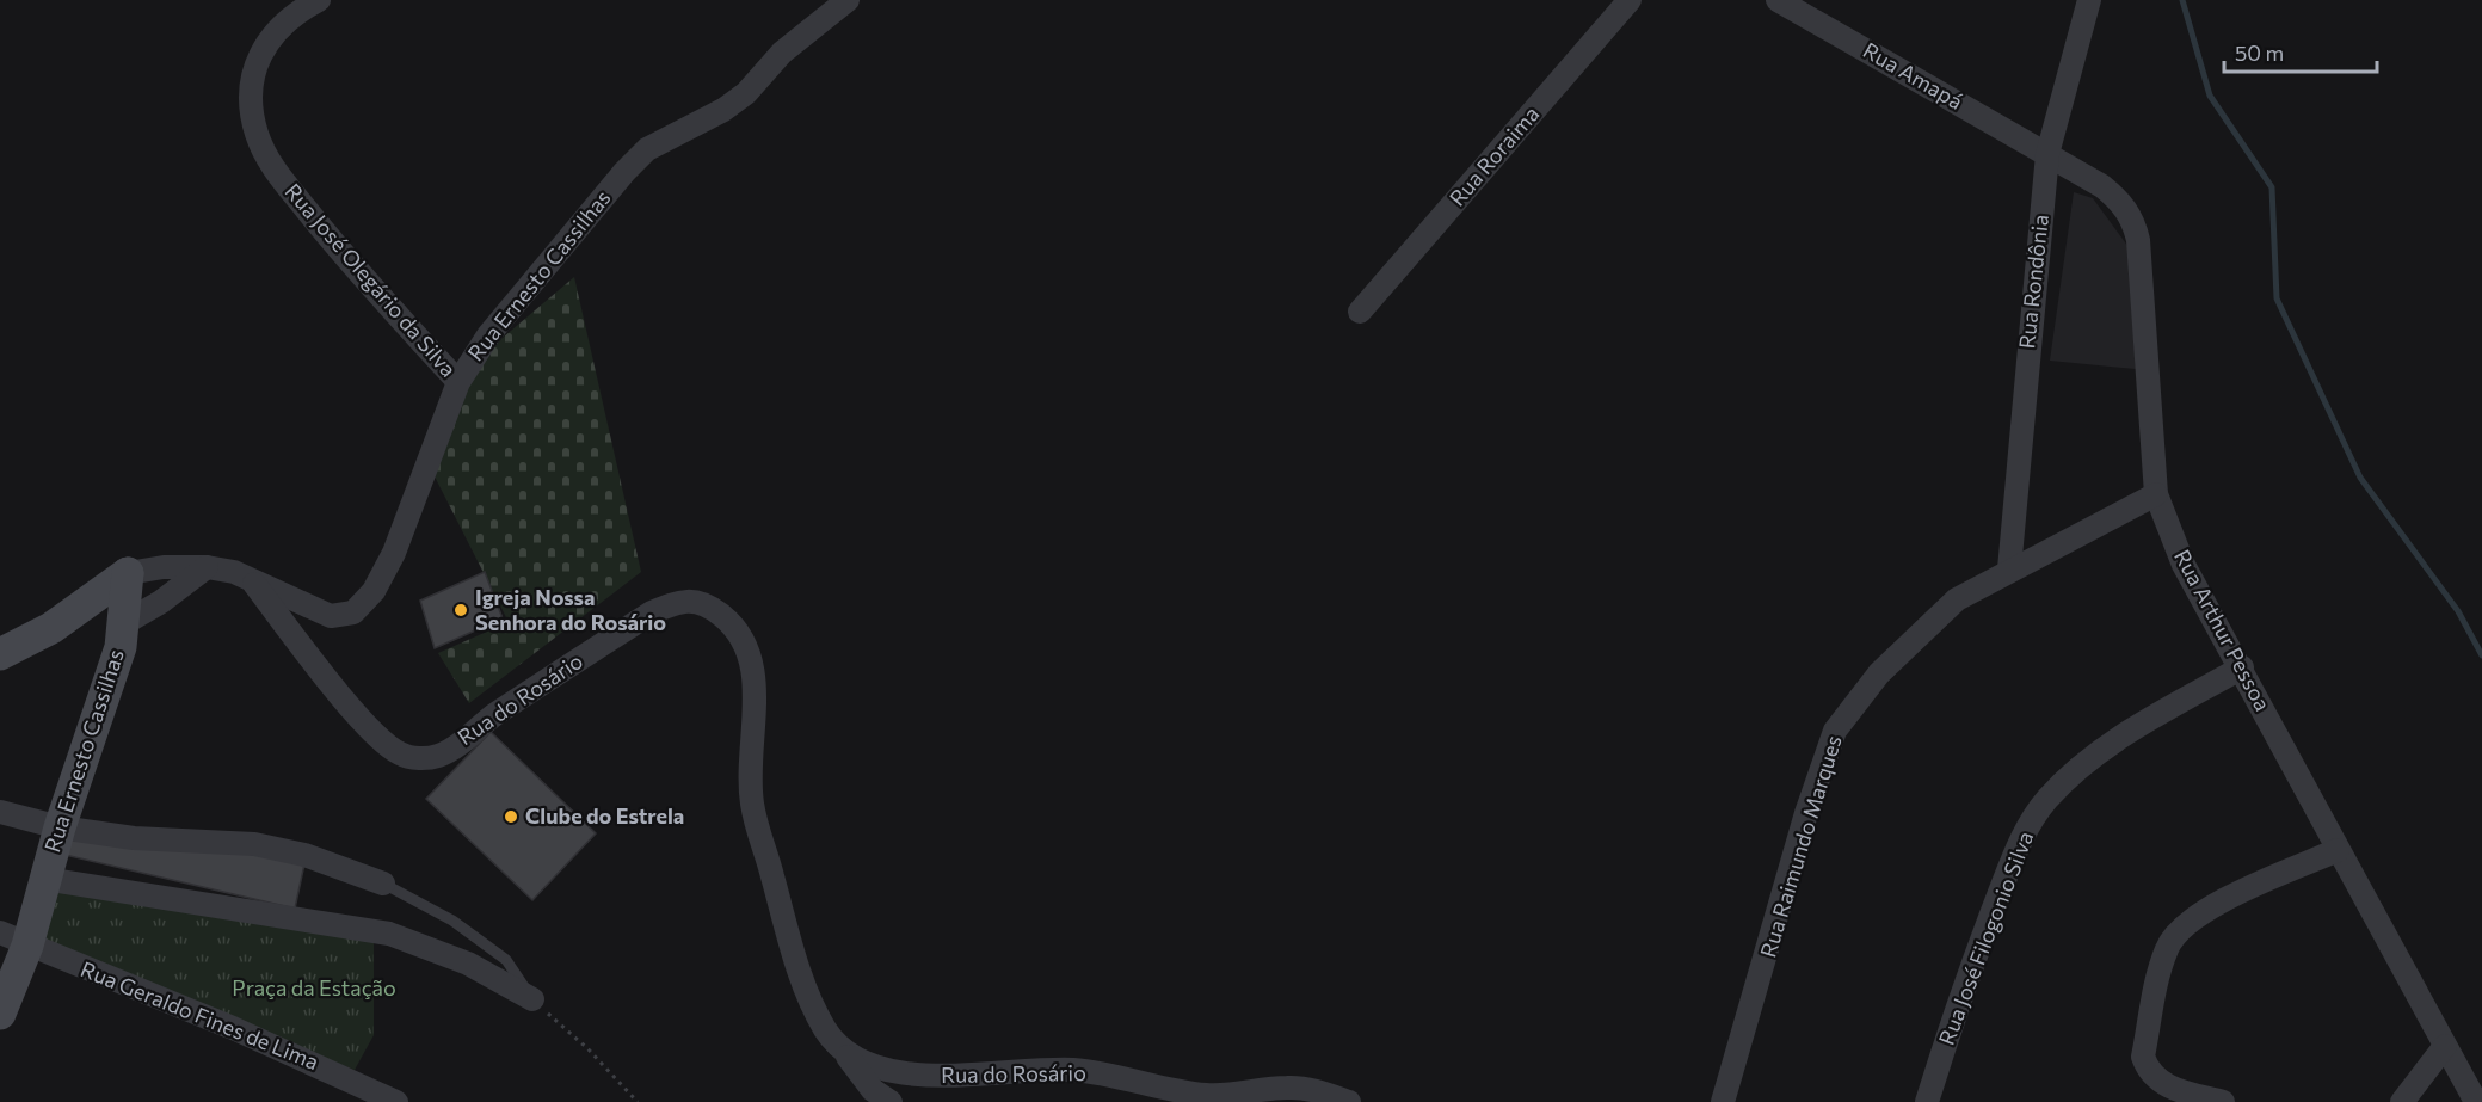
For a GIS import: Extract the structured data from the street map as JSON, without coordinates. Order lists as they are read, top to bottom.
{
  "streets": {
    "main road": ["Rua Ernesto Cassilhas"],
    "street": [
      "Rua Amapá",
      "Rua Roraima",
      "Rua José Olegário da Silva",
      "Rua Rondônia",
      "Rua Arthur Pessoa",
      "Rua do Rosário",
      "Rua Raimundo Marques",
      "Rua José Filogonio Silva",
      "Rua Geraldo Fines de Lima"
    ]
  },
  "crossings": [
    ["Rua Amapá", "Rua Rondônia"],
    ["Rua Amapá", "Rua Arthur Pessoa"],
    ["Rua Ernesto Cassilhas", "Rua José Olegário da Silva"],
    ["Rua Ernesto Cassilhas", "Rua do Rosário"],
    ["Rua Ernesto Cassilhas", "Rua Geraldo Fines de Lima"],
    ["Rua Rondônia", "Rua Arthur Pessoa"],
    ["Rua Rondônia", "Rua Raimundo Marques"],
    ["Rua Arthur Pessoa", "Rua Raimundo Marques"],
    ["Rua Arthur Pessoa", "Rua José Filogonio Silva"]
  ],
  "parks": ["Praça da Estação"],
  "places": ["Igreja Nossa Senhora do Rosário", "Clube do Estrela"],
  "scale_bar": "50 m"
}
